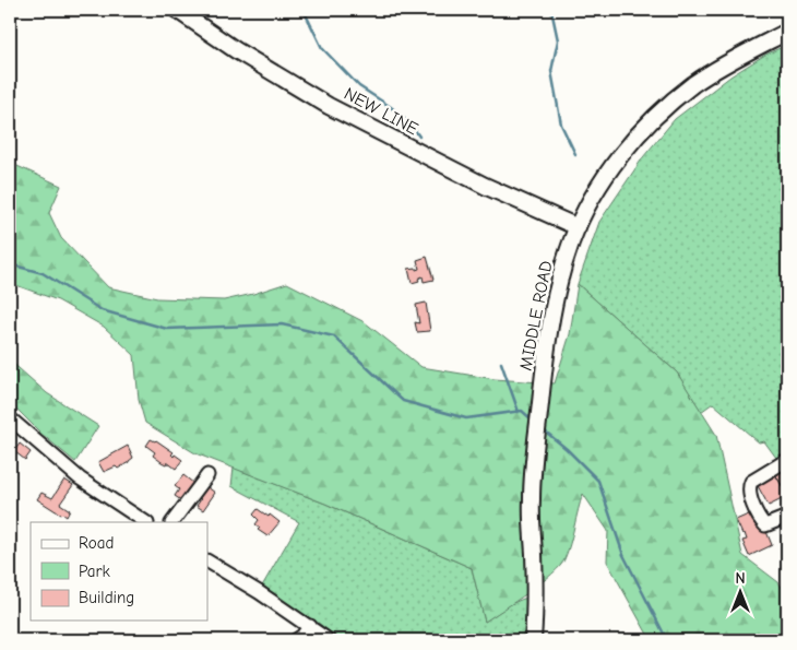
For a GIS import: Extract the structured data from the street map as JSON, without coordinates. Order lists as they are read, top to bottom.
{
  "streets": {
    "main road": ["NEW LINE", "MIDDLE ROAD"]
  },
  "crossings": [
    ["NEW LINE", "MIDDLE ROAD"]
  ],
  "legend": ["Road", "Park", "Building"],
  "north": "top"
}
